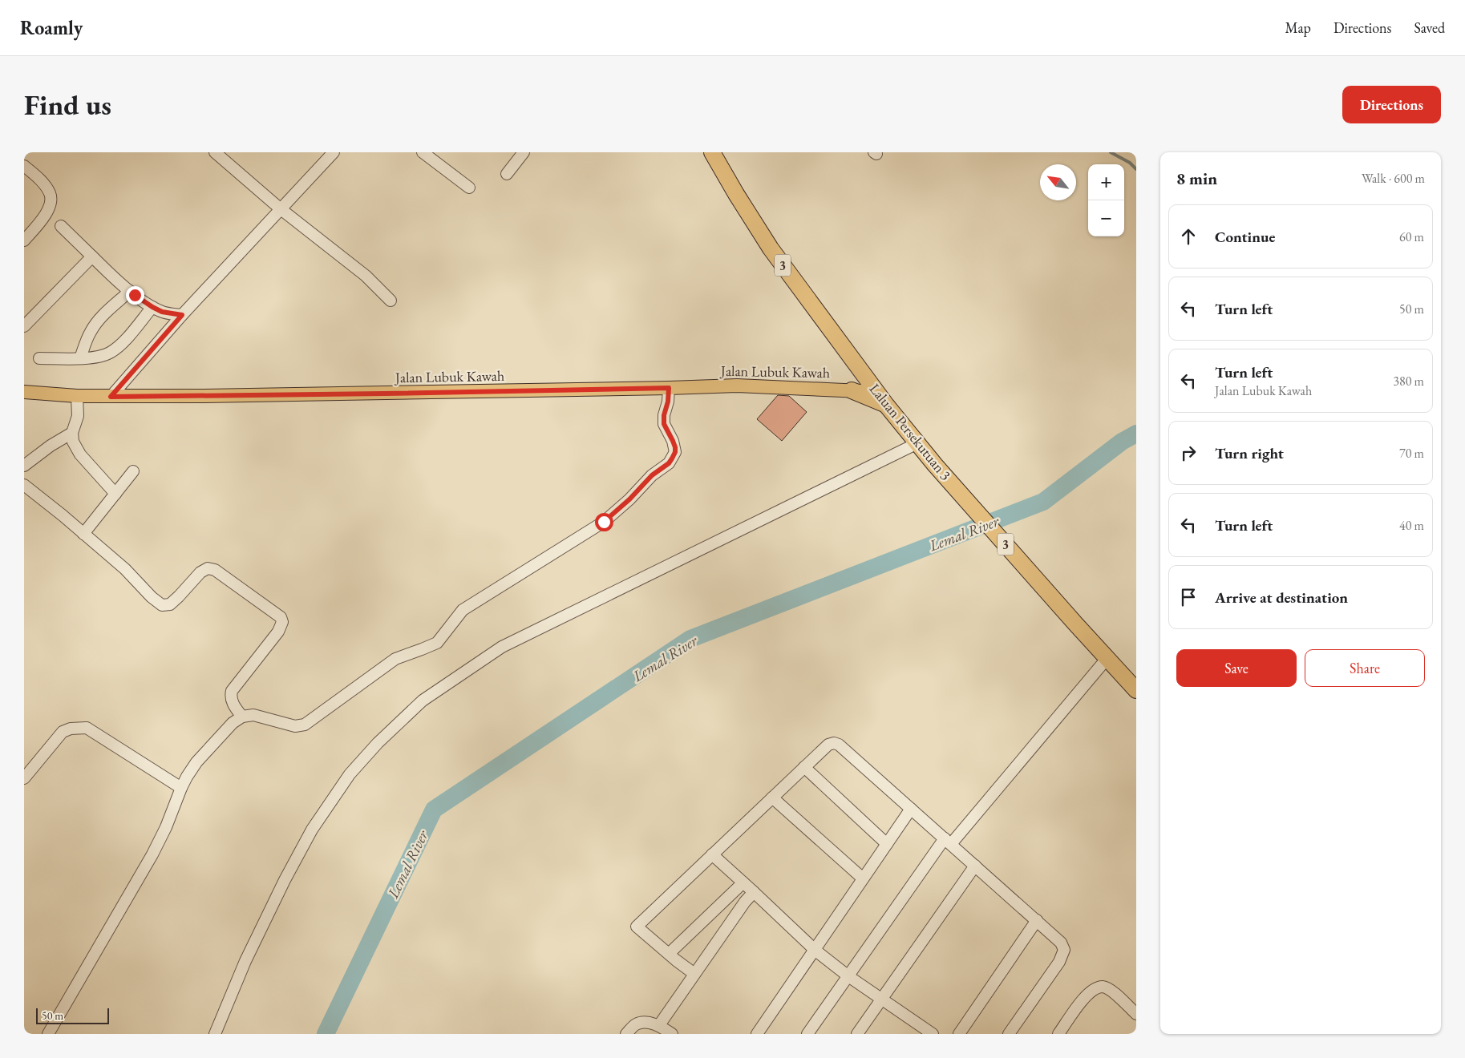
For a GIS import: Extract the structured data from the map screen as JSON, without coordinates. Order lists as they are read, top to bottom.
{
  "streets": {
    "highway": ["3", "Laluan Persekutuan 3"],
    "main road": ["Jalan Lubuk Kawah"]
  },
  "water": ["Lemal River"],
  "scale_bar": "50 m",
  "north": "top left",
  "page": {
    "header": "Roamly",
    "nav": ["Map", "Directions", "Saved"],
    "buttons": [
      "Directions",
      ["Save", "Share"]
    ],
    "title": "Find us",
    "heading": ["8 min", "Walk · 600 m"],
    "map_buttons": ["+", "−"],
    "list": [
      ["Continue", "60 m"],
      ["Turn left", "50 m"],
      ["Turn left", "Jalan Lubuk Kawah", "380 m"],
      ["Turn right", "70 m"],
      ["Turn left", "40 m"],
      "Arrive at destination"
    ],
    "scale": "50 m"
  }
}
